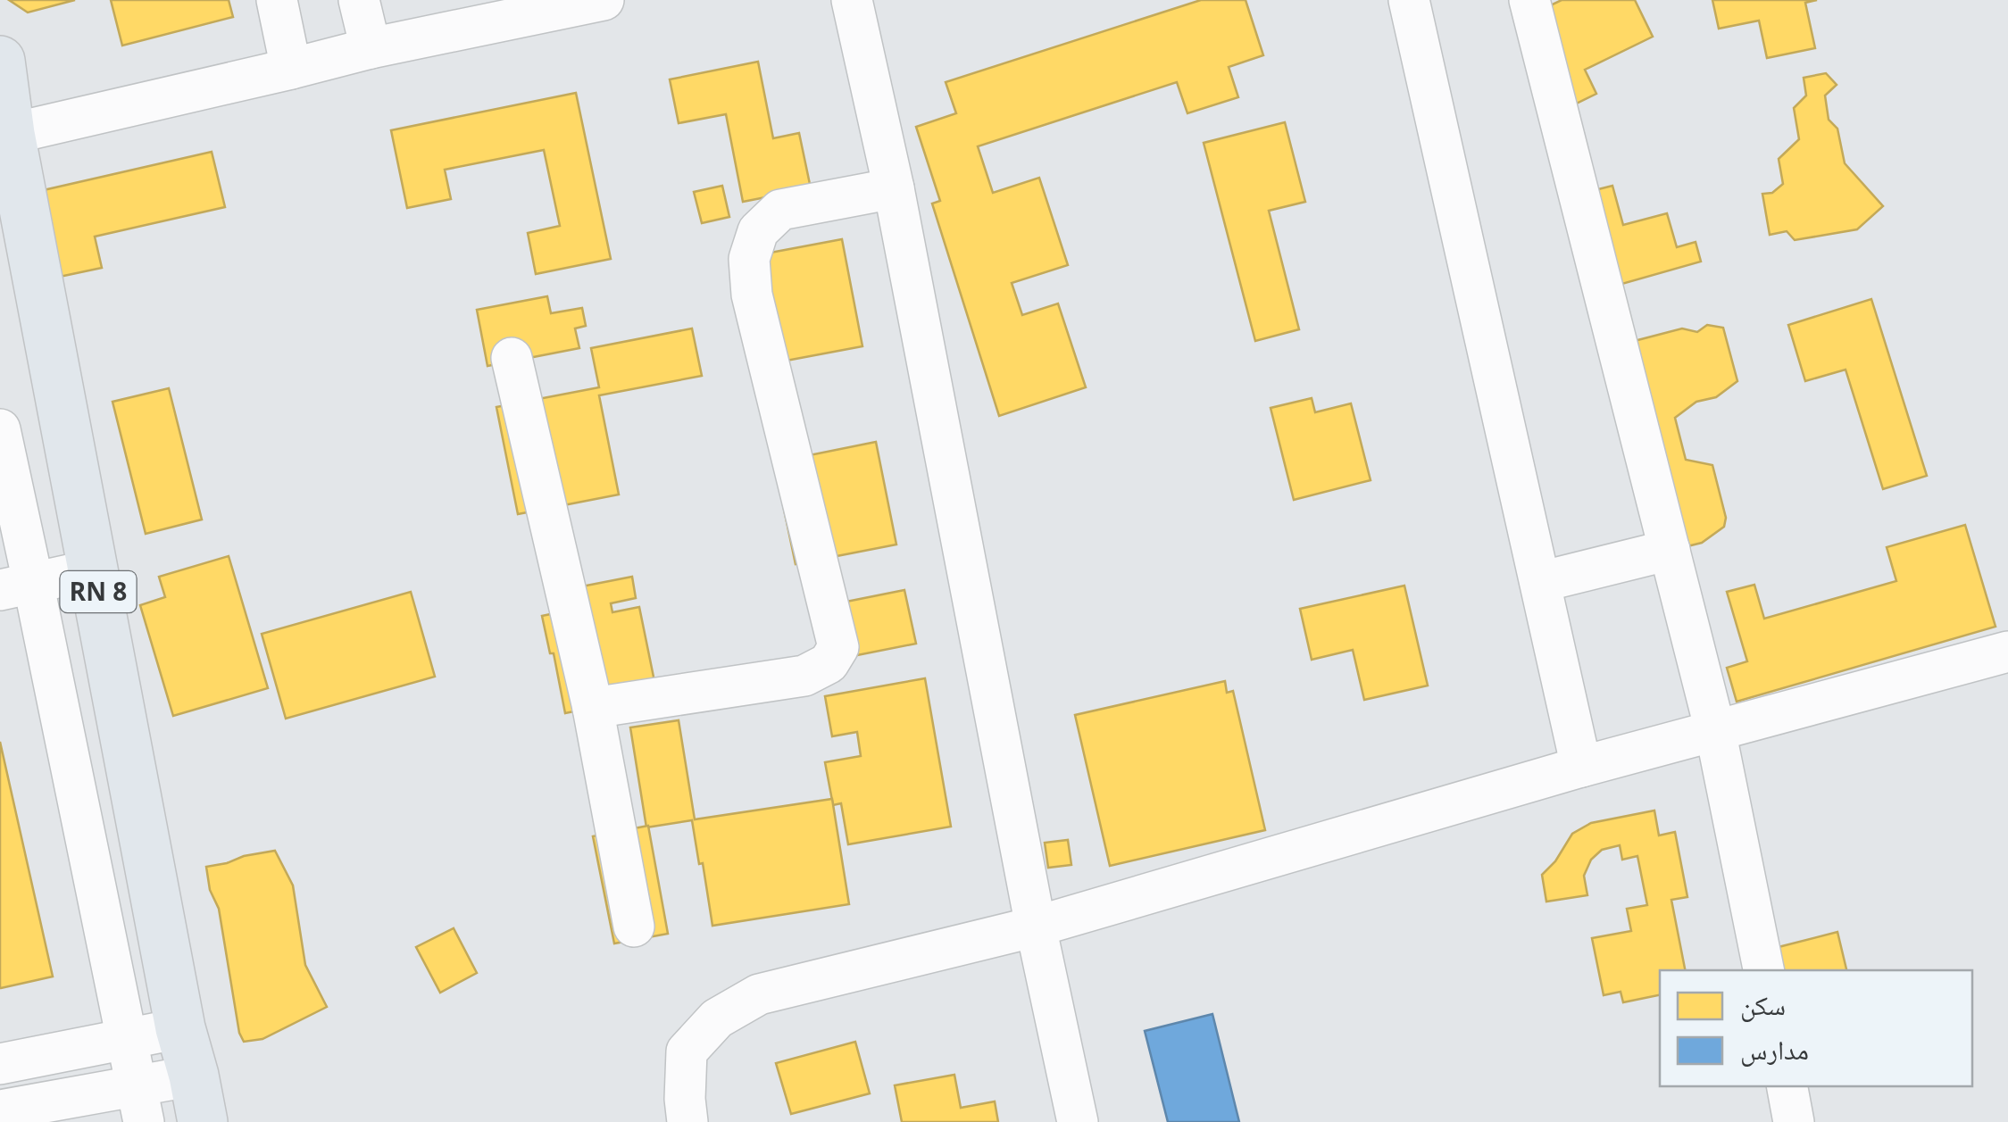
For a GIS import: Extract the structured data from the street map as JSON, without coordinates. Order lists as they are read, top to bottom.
{
  "streets": {
    "main road": ["RN 8"]
  },
  "legend": ["سكن", "مدارس"]
}
